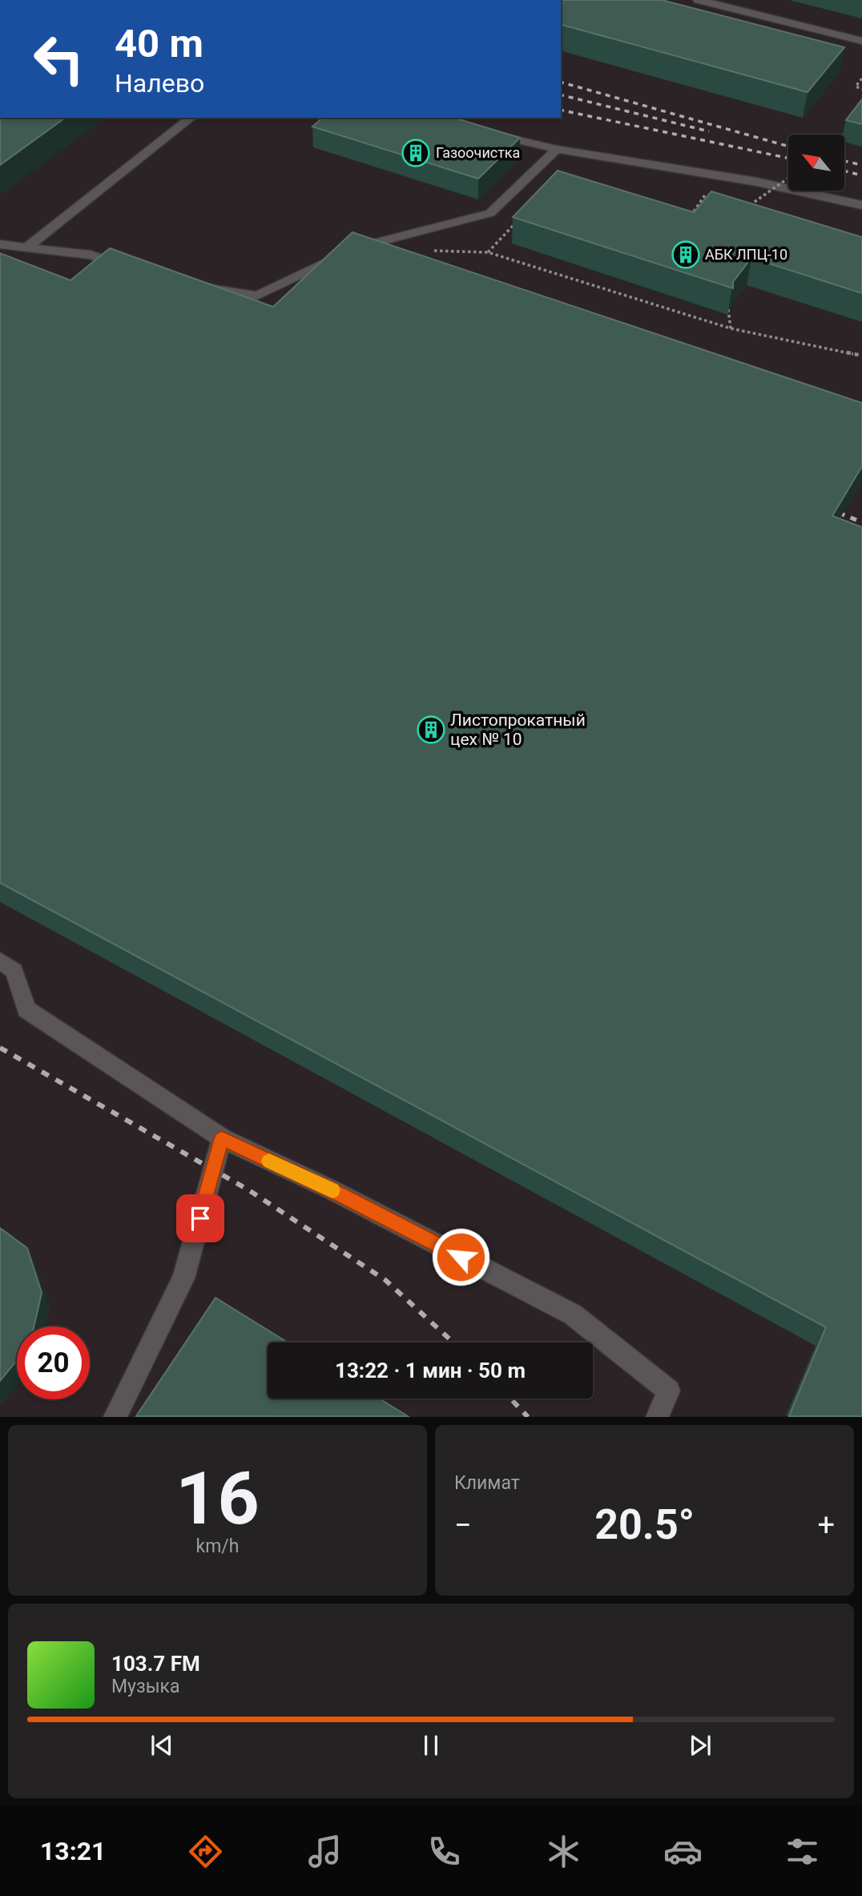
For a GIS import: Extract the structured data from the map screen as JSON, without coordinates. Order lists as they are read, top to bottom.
{
  "places": {
    "building": ["Газоочистка", "АБК ЛПЦ-10", "Листопрокатный цех № 10"]
  },
  "north": "top left",
  "page": {
    "turn": ["40 m", "Налево"],
    "limit": "20",
    "trip": "13:22 · 1 мин · 50 m",
    "tile": [
      ["16", "km/h"],
      "Климат"
    ],
    "heat": ["−", "20.5°", "+"],
    "song": ["103.7 FM", "Музыка"],
    "tabs": "13:21"
  }
}
